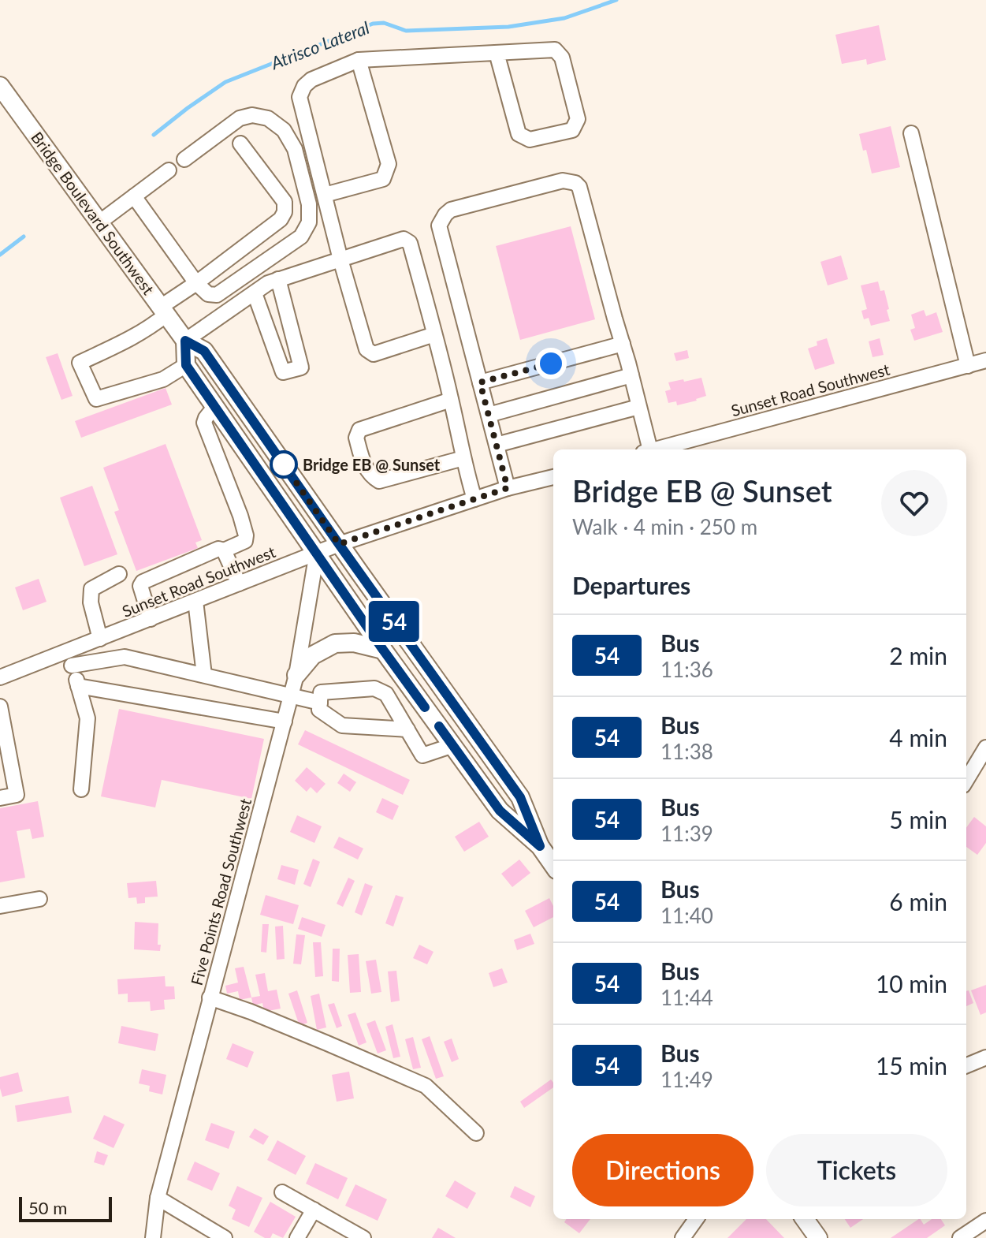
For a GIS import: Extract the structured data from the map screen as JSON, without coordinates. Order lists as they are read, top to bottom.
{
  "streets": {
    "main road": ["Bridge Boulevard Southwest"],
    "street": ["Sunset Road Southwest", "Five Points Road Southwest"]
  },
  "crossings": [
    ["Bridge Boulevard Southwest", "Sunset Road Southwest"],
    ["Bridge Boulevard Southwest", "Five Points Road Southwest"],
    ["Sunset Road Southwest", "Five Points Road Southwest"]
  ],
  "water": ["Atrisco Lateral"],
  "places": ["Bridge EB @ Sunset"],
  "lines": ["bus line 54"],
  "scale_bar": "50 m",
  "page": {
    "on_map": "54",
    "heading": [
      ["Bridge EB @ Sunset", "Walk · 4 min · 250 m"],
      "Departures"
    ],
    "list": [
      {
        "mark": "54",
        "name": "Bus",
        "note": "11:36",
        "value": "2 min"
      },
      {
        "mark": "54",
        "name": "Bus",
        "note": "11:38",
        "value": "4 min"
      },
      {
        "mark": "54",
        "name": "Bus",
        "note": "11:39",
        "value": "5 min"
      },
      {
        "mark": "54",
        "name": "Bus",
        "note": "11:40",
        "value": "6 min"
      },
      {
        "mark": "54",
        "name": "Bus",
        "note": "11:44",
        "value": "10 min"
      },
      {
        "mark": "54",
        "name": "Bus",
        "note": "11:49",
        "value": "15 min"
      }
    ],
    "buttons": ["Directions", "Tickets"],
    "scale": "50 m"
  }
}
